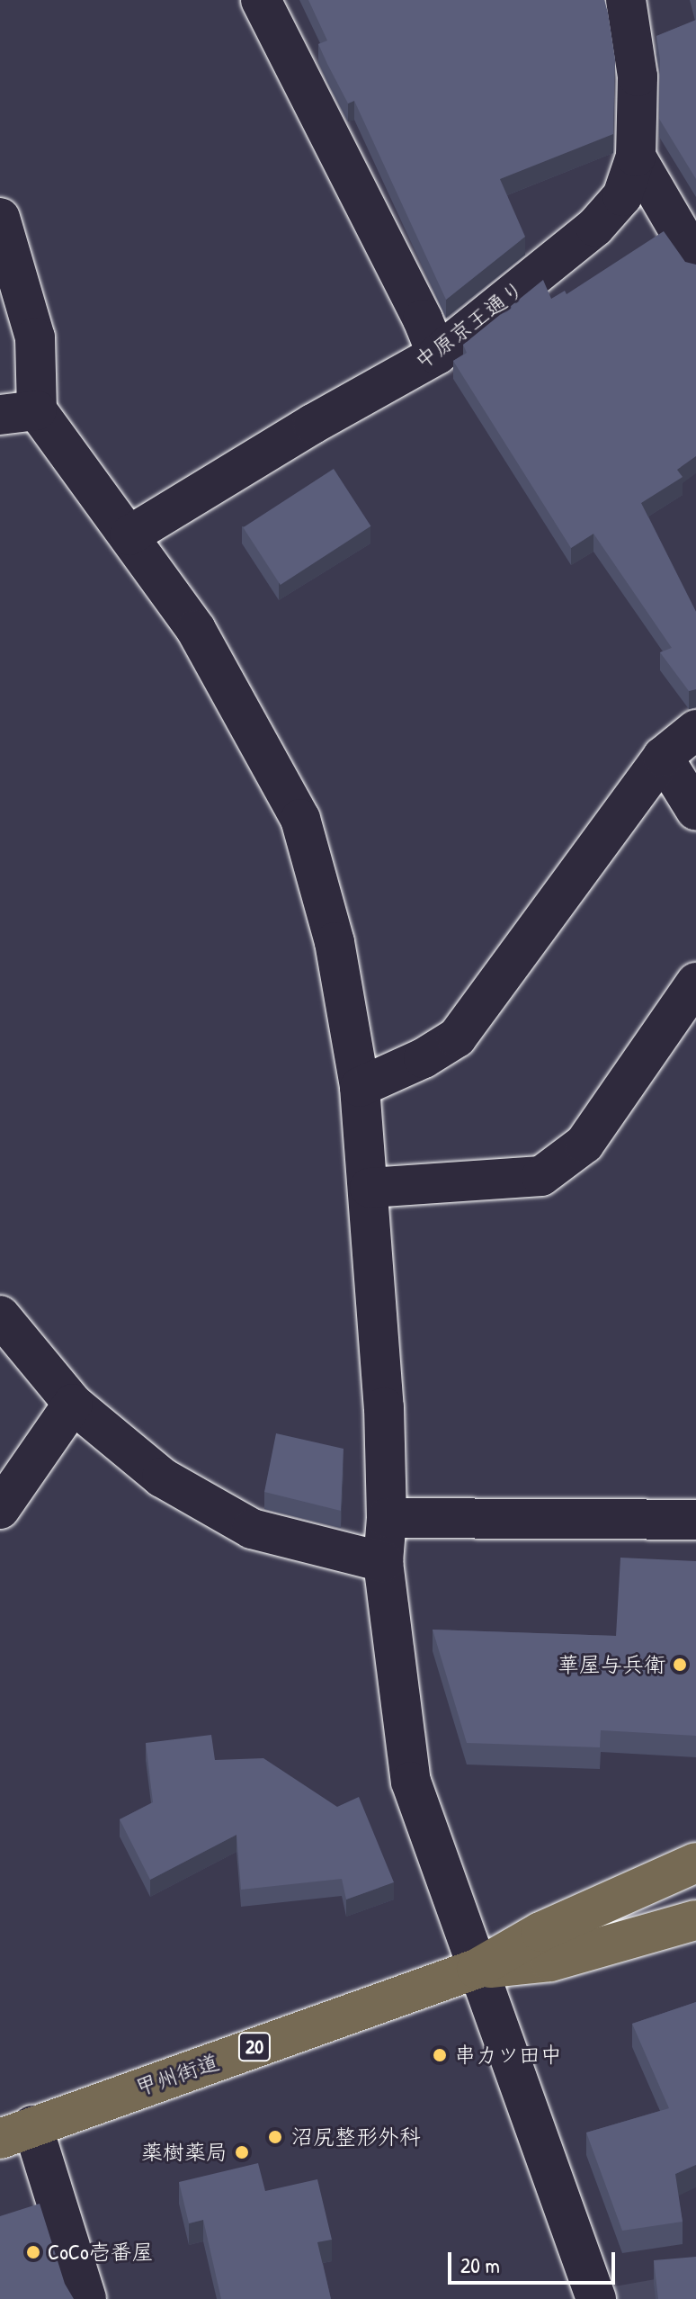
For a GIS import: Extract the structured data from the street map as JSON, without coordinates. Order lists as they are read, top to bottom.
{
  "streets": {
    "highway": ["20", "甲州街道"],
    "street": ["中原京王通り"]
  },
  "places": [
    "華屋与兵衛",
    "串カツ田中",
    "沼尻整形外科",
    "薬樹薬局",
    "CoCo壱番屋"
  ],
  "scale_bar": "20 m"
}
